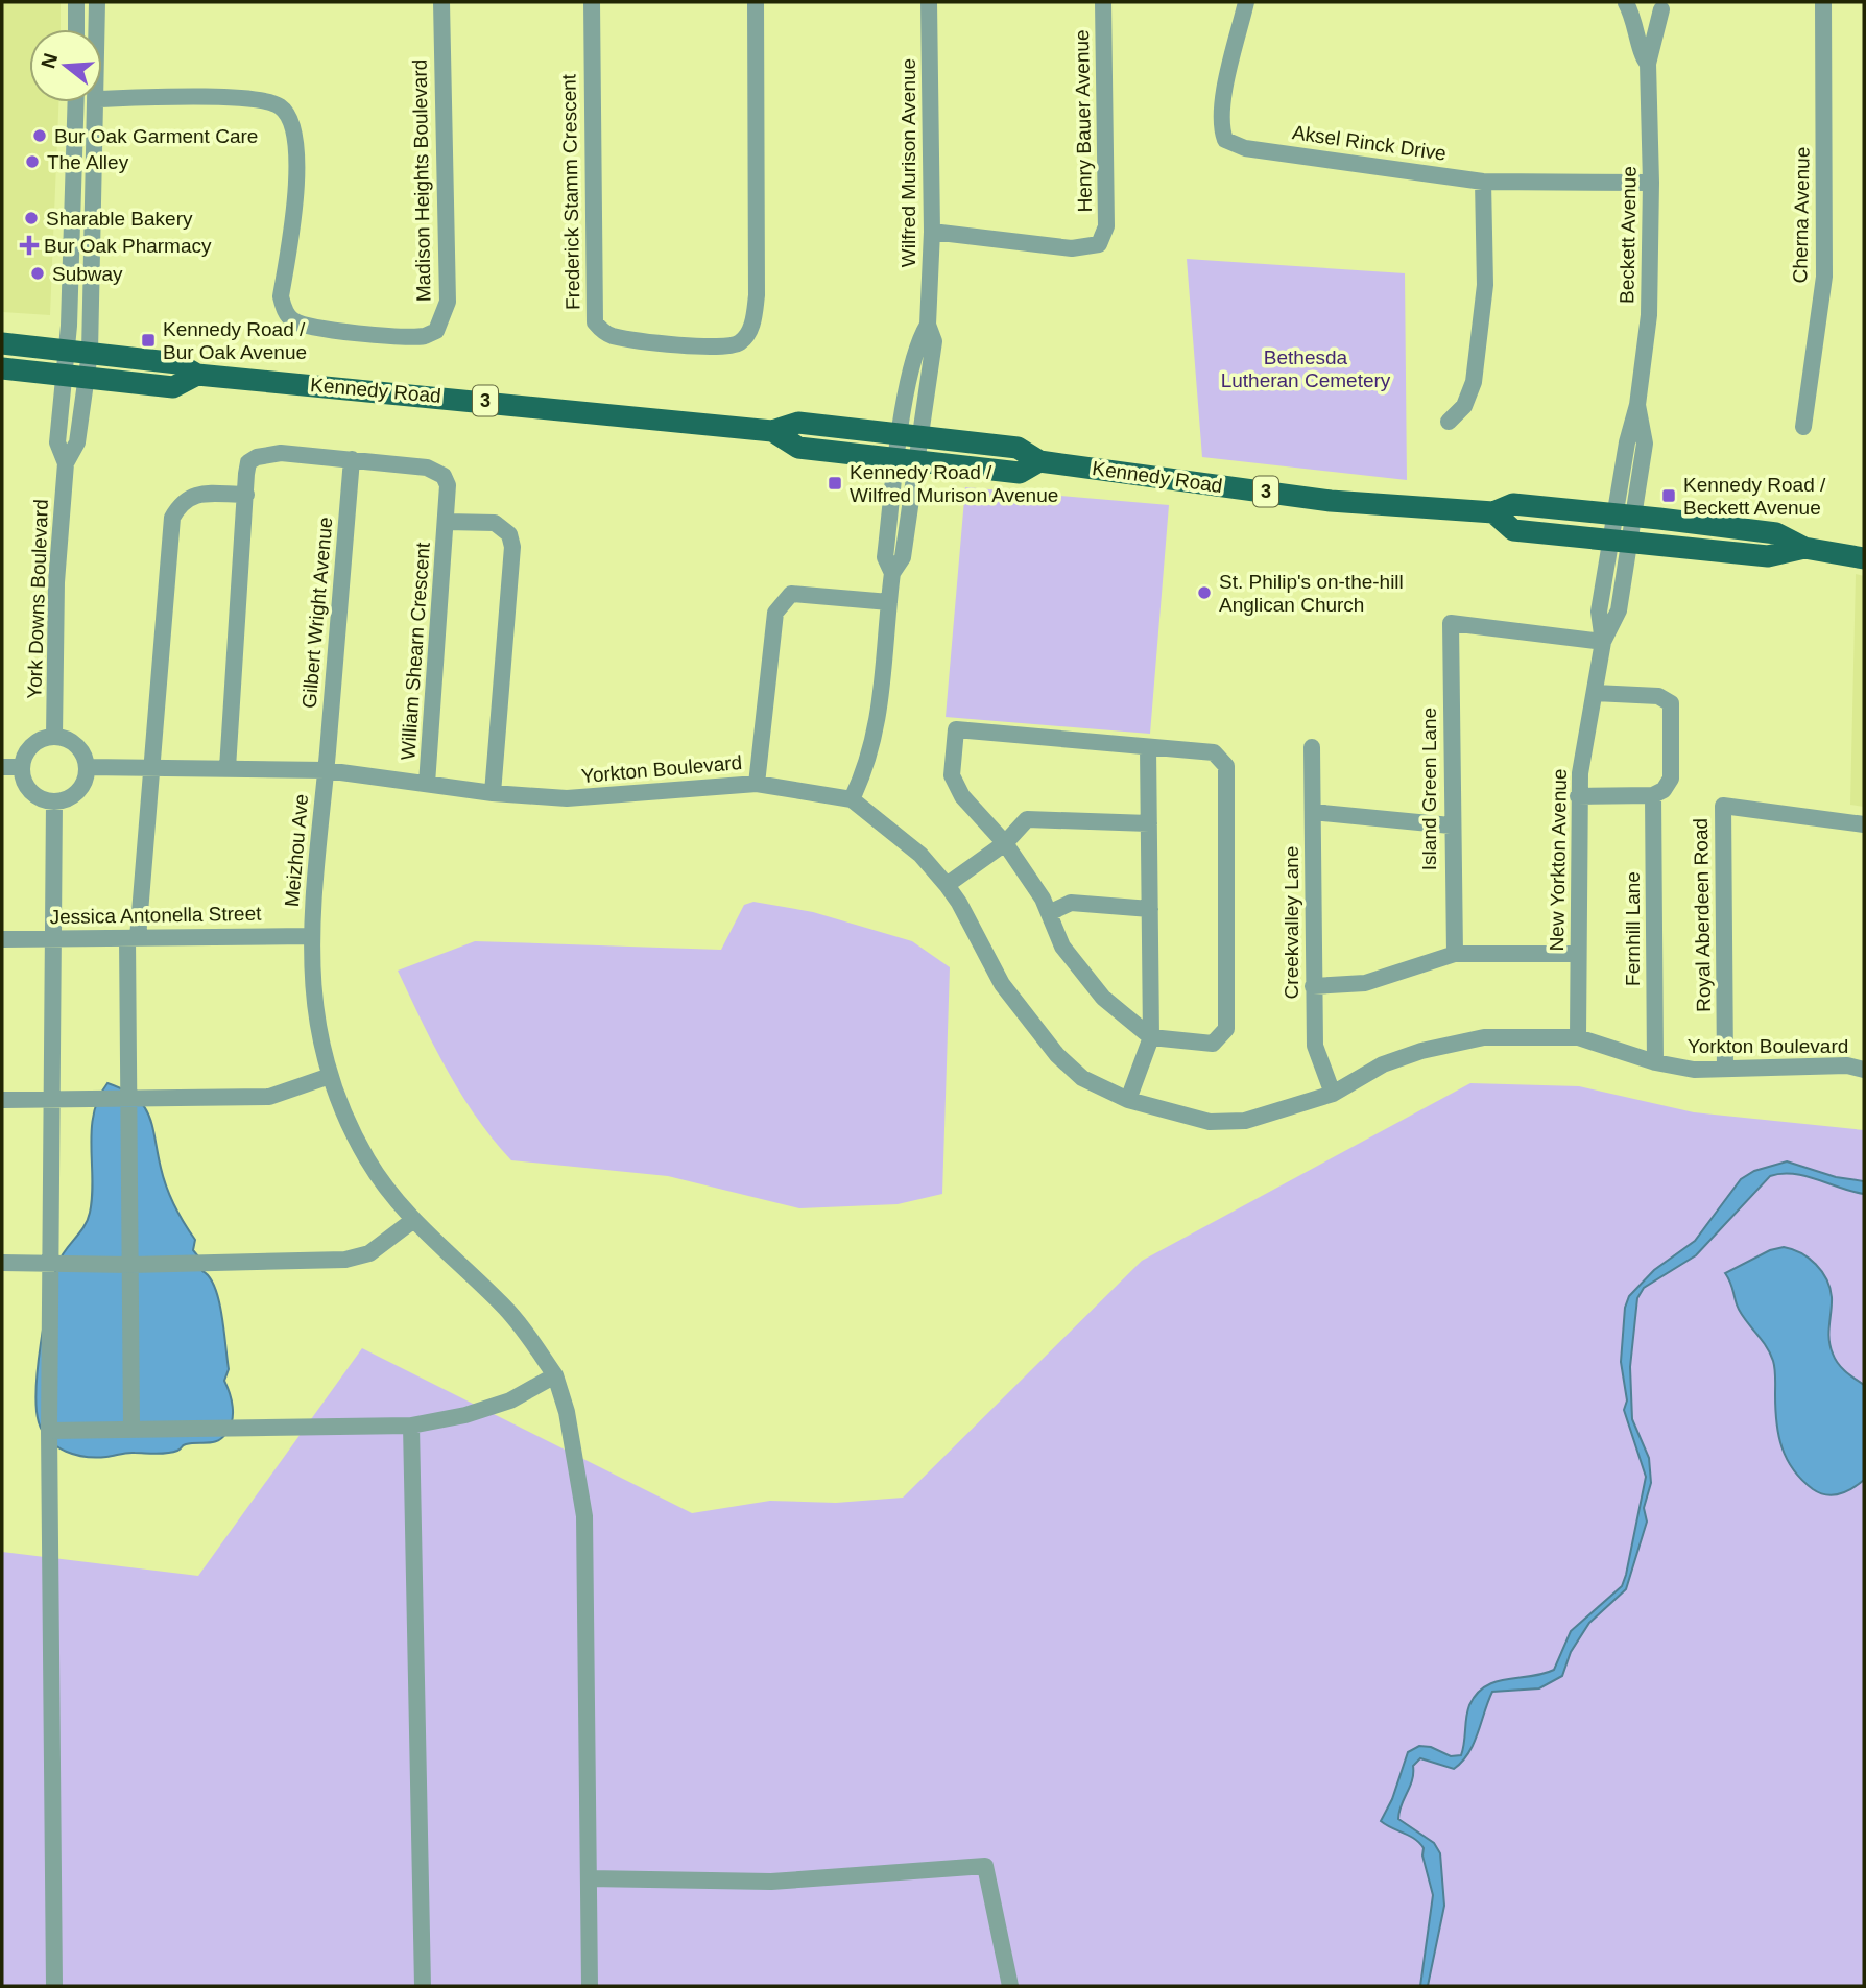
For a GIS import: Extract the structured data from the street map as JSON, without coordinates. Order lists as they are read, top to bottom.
{
  "streets": {
    "main road": ["Kennedy Road", "3"],
    "street": [
      "Henry Bauer Avenue",
      "Aksel Rinck Drive",
      "Wilfred Murison Avenue",
      "Madison Heights Boulevard",
      "Frederick Stamm Crescent",
      "Cherna Avenue",
      "Beckett Avenue",
      "York Downs Boulevard",
      "Gilbert Wright Avenue",
      "William Shearn Crescent",
      "Yorkton Boulevard",
      "Island Green Lane",
      "Meizhou Ave",
      "New Yorkton Avenue",
      "Jessica Antonella Street",
      "Royal Aberdeen Road",
      "Creekvalley Lane",
      "Fernhill Lane"
    ]
  },
  "crossings": [
    ["Henry Bauer Avenue", "Wilfred Murison Avenue"],
    ["Aksel Rinck Drive", "Beckett Avenue"],
    ["Wilfred Murison Avenue", "Kennedy Road"],
    ["Wilfred Murison Avenue", "Yorkton Boulevard"],
    ["Beckett Avenue", "Kennedy Road"],
    ["Beckett Avenue", "New Yorkton Avenue"],
    ["Kennedy Road", "York Downs Boulevard"],
    ["Kennedy Road", "New Yorkton Avenue"],
    ["York Downs Boulevard", "Yorkton Boulevard"],
    ["Gilbert Wright Avenue", "William Shearn Crescent"],
    ["Gilbert Wright Avenue", "Yorkton Boulevard"],
    ["Gilbert Wright Avenue", "Meizhou Ave"],
    ["William Shearn Crescent", "Yorkton Boulevard"],
    ["Yorkton Boulevard", "Meizhou Ave"],
    ["Yorkton Boulevard", "New Yorkton Avenue"],
    ["Yorkton Boulevard", "Royal Aberdeen Road"],
    ["Yorkton Boulevard", "Creekvalley Lane"],
    ["Yorkton Boulevard", "Fernhill Lane"],
    ["Island Green Lane", "New Yorkton Avenue"],
    ["Meizhou Ave", "Jessica Antonella Street"]
  ],
  "parks": ["Bethesda Lutheran Cemetery"],
  "places": {
    "other": [
      "Bur Oak Garment Care",
      "The Alley",
      "Sharable Bakery",
      "Subway",
      "St. Philip's on-the-hill Anglican Church"
    ],
    "health": ["Bur Oak Pharmacy"],
    "transit": ["Kennedy Road / Bur Oak Avenue", "Kennedy Road / Wilfred Murison Avenue", "Kennedy Road / Beckett Avenue"]
  },
  "north": "left"
}
